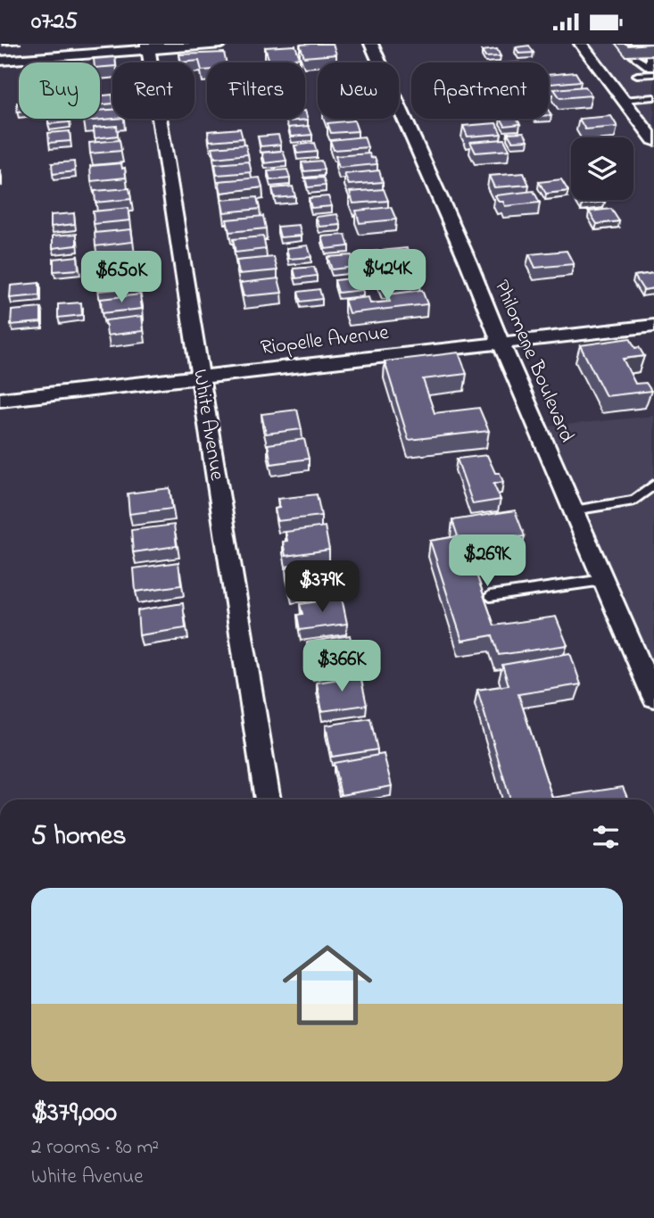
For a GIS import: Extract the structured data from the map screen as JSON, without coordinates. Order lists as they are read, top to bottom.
{
  "streets": {
    "street": ["Riopelle Avenue", "Philomene Boulevard", "White Avenue"]
  },
  "crossings": [
    ["Riopelle Avenue", "Philomene Boulevard"],
    ["Riopelle Avenue", "White Avenue"]
  ],
  "page": {
    "status": "07:25",
    "chip": [
      "Buy",
      "Rent",
      "Filters",
      "New",
      "Apartment"
    ],
    "price": [
      "$424K",
      "$650K",
      "$269K",
      "$379K",
      "$366K"
    ],
    "heading": "5 homes",
    "list": [
      {
        "name": "$379,000",
        "note": "2 rooms · 80 m² · White Avenue"
      }
    ]
  }
}
